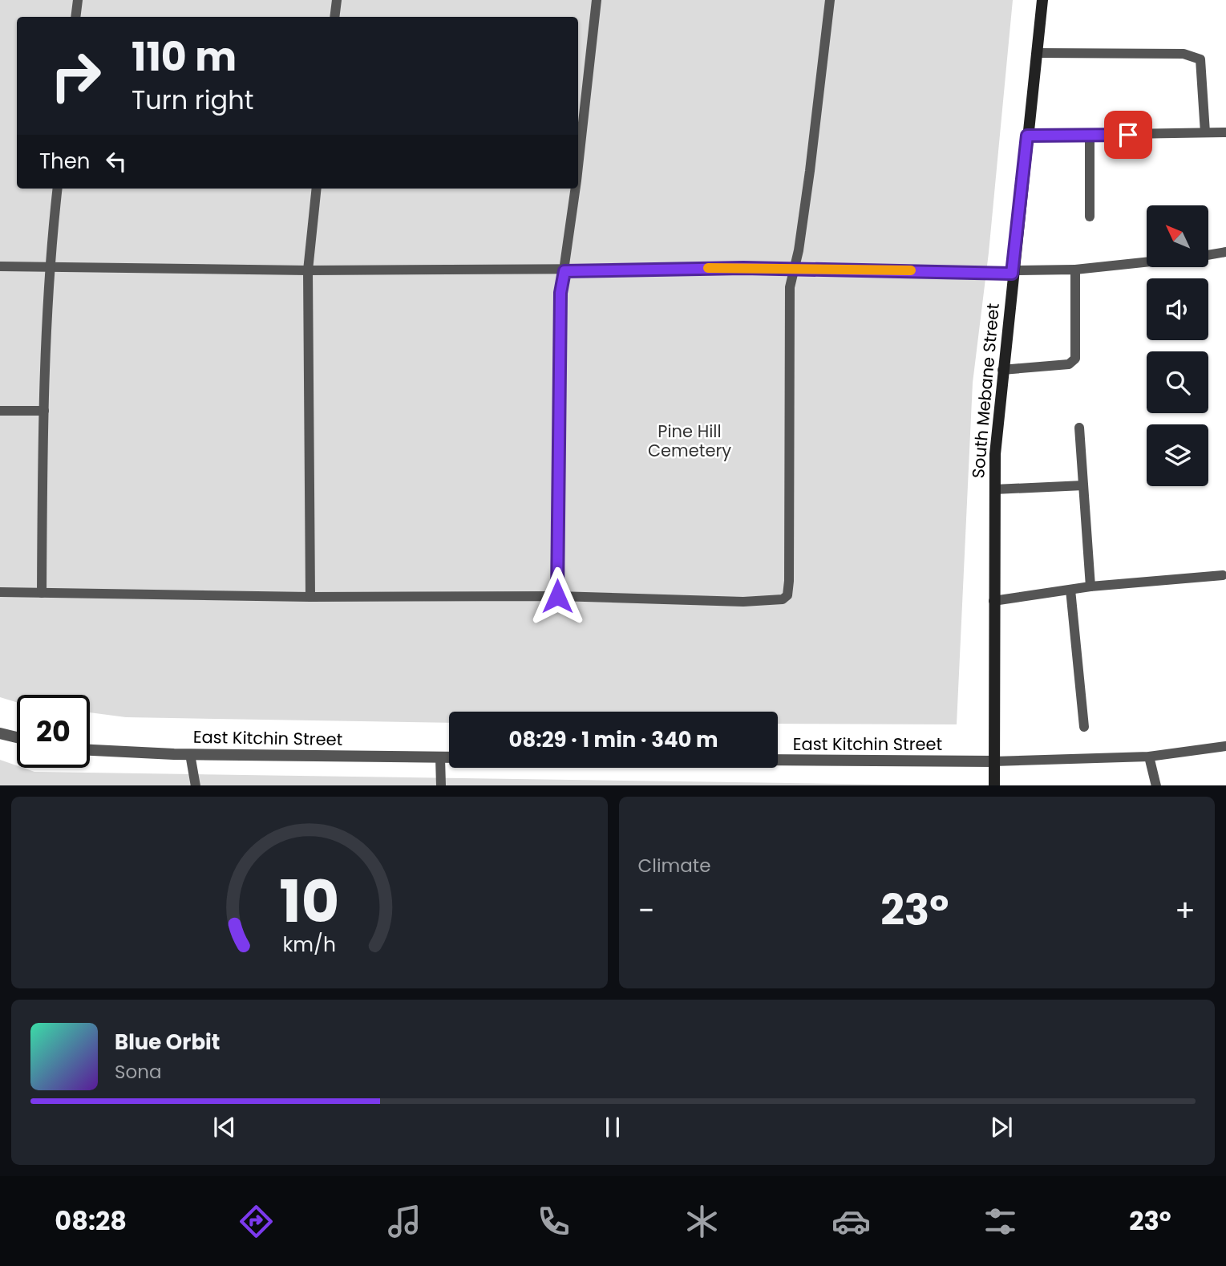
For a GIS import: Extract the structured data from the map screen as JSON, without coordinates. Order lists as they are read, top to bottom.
{
  "streets": {
    "street": ["South Mebane Street", "East Kitchin Street"]
  },
  "crossings": [
    ["South Mebane Street", "East Kitchin Street"]
  ],
  "parks": ["Pine Hill Cemetery"],
  "north": "top left",
  "page": {
    "turn": ["110 m", "Turn right"],
    "then": "Then",
    "limit": "20",
    "trip": "08:29 · 1 min · 340 m",
    "tile": "Climate",
    "heat": ["−", "23°", "+"],
    "song": ["Blue Orbit", "Sona"],
    "tabs": ["08:28", "23°"],
    "gauge": ["10", "km/h"]
  }
}
